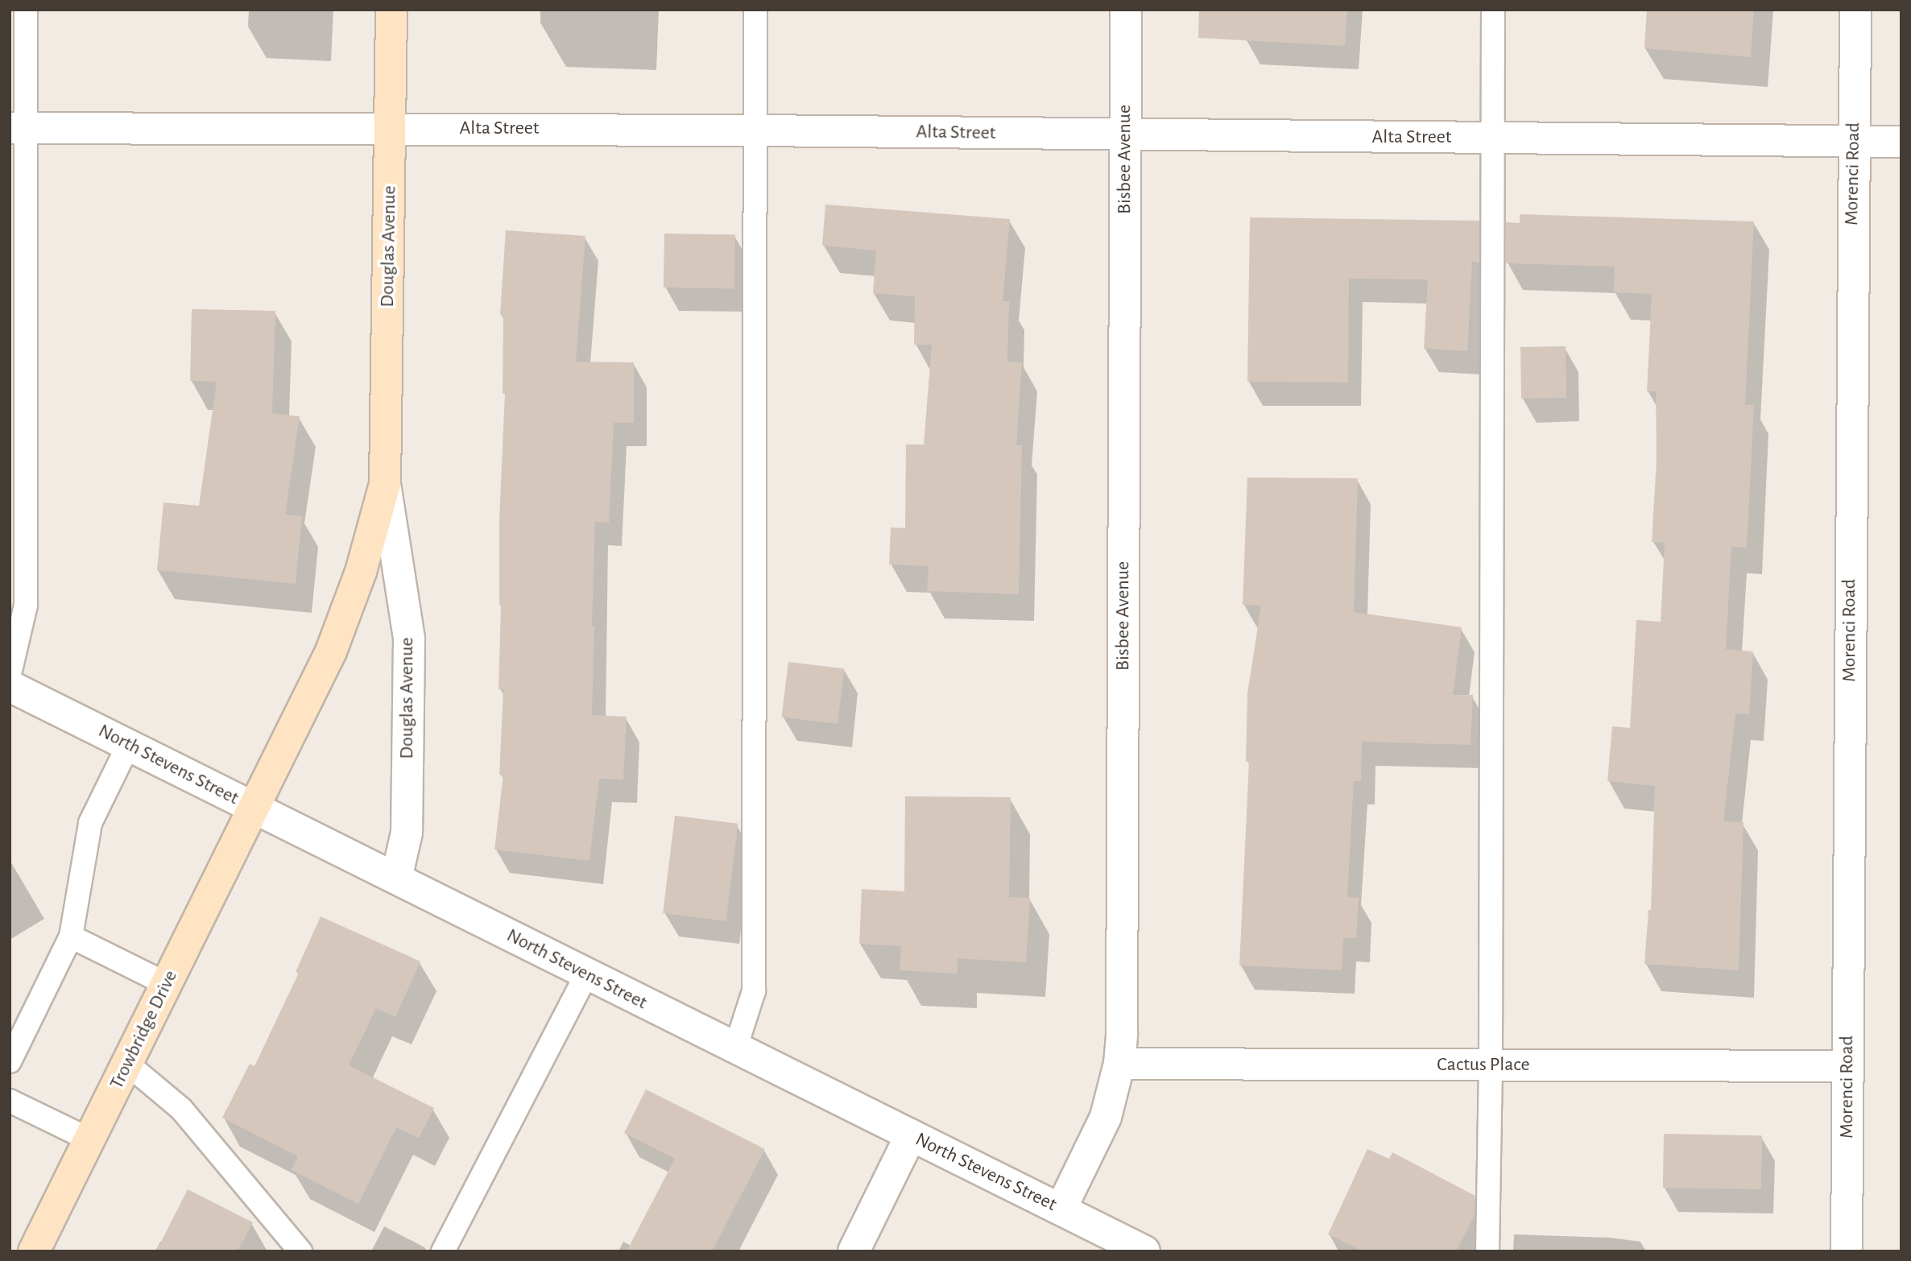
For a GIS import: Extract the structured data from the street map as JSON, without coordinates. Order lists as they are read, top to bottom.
{
  "streets": {
    "main road": ["Douglas Avenue", "Trowbridge Drive"],
    "street": [
      "Alta Street",
      "Bisbee Avenue",
      "Morenci Road",
      "North Stevens Street",
      "Cactus Place"
    ]
  },
  "crossings": [
    ["Alta Street", "Bisbee Avenue"],
    ["Alta Street", "Morenci Road"],
    ["Alta Street", "Douglas Avenue"],
    ["Bisbee Avenue", "North Stevens Street"],
    ["Bisbee Avenue", "Cactus Place"],
    ["Morenci Road", "Cactus Place"],
    ["Douglas Avenue", "North Stevens Street"],
    ["Douglas Avenue", "Trowbridge Drive"],
    ["North Stevens Street", "Trowbridge Drive"]
  ]
}
